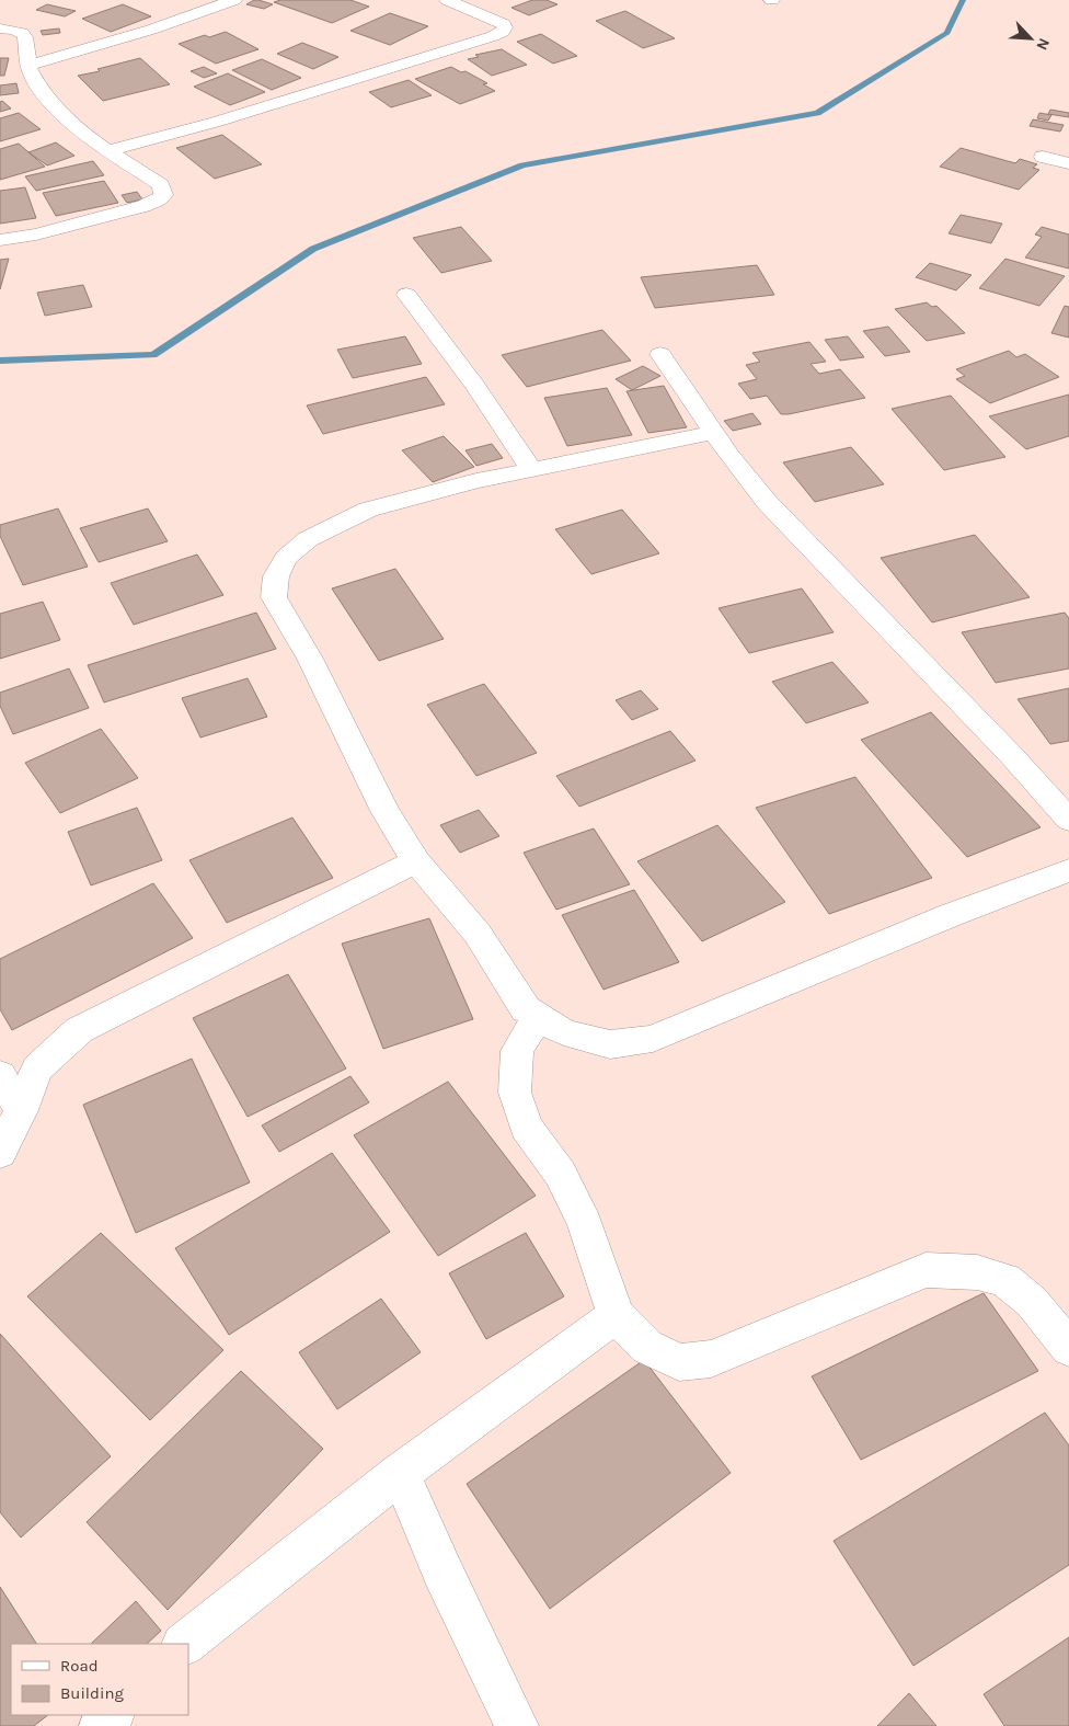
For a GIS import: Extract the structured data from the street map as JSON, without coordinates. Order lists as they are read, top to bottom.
{
  "legend": ["Road", "Building"],
  "north": "bottom right"
}
